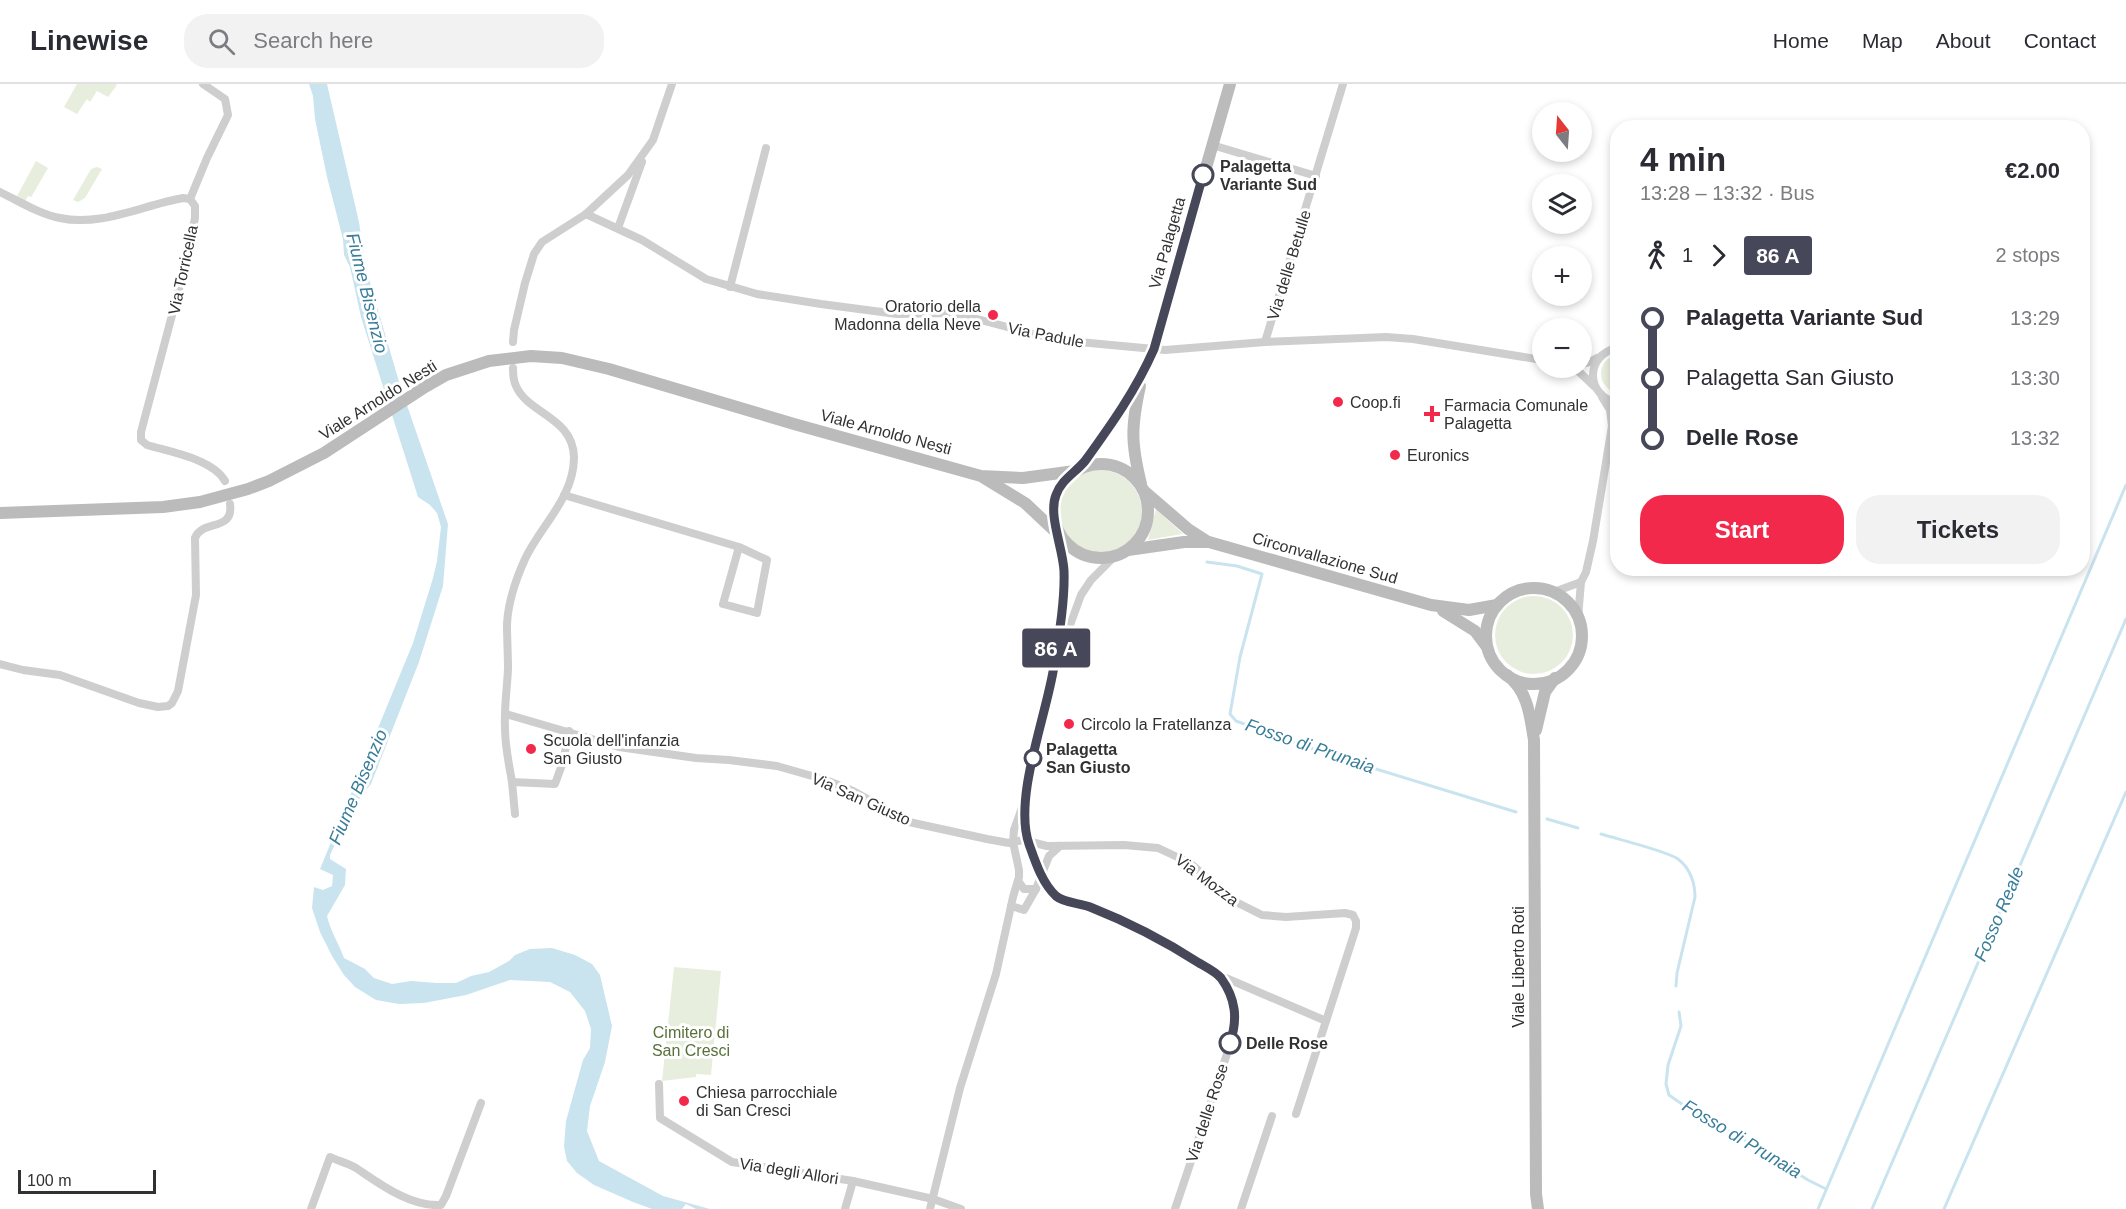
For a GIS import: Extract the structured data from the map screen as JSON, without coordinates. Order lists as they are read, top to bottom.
{
  "streets": {
    "street": [
      "Via Palagetta",
      "Via delle Betulle",
      "Via Torricella",
      "Via Padule",
      "Viale Arnoldo Nesti",
      "Circonvallazione Sud",
      "Via San Giusto",
      "Via Mozza",
      "Viale Liberto Roti",
      "Via delle Rose",
      "Via degli Allori"
    ]
  },
  "crossings": [
    ["Via Palagetta", "Via Padule"],
    ["Via Palagetta", "Viale Arnoldo Nesti"],
    ["Via Palagetta", "Circonvallazione Sud"],
    ["Via Palagetta", "Via San Giusto"],
    ["Via Palagetta", "Via Mozza"],
    ["Via delle Betulle", "Via Padule"],
    ["Viale Arnoldo Nesti", "Circonvallazione Sud"],
    ["Circonvallazione Sud", "Viale Liberto Roti"],
    ["Via San Giusto", "Via Mozza"]
  ],
  "water": ["Fiume Bisenzio", "Fosso di Prunaia", "Fosso Reale"],
  "parks": ["Cimitero di San Cresci"],
  "places": {
    "other": [
      "Palagetta Variante Sud",
      "Oratorio della Madonna della Neve",
      "Coop.fi",
      "Euronics",
      "Circolo la Fratellanza",
      "Scuola dell'infanzia San Giusto",
      "Palagetta San Giusto",
      "Delle Rose",
      "Chiesa parrocchiale di San Cresci"
    ],
    "health": ["Farmacia Comunale Palagetta"]
  },
  "scale_bar": "100 m",
  "north": "top",
  "page": {
    "header": "Linewise",
    "search": "Search here",
    "nav": [
      "Home",
      "Map",
      "About",
      "Contact"
    ],
    "on_map": "86 A",
    "map_buttons": ["+", "−"],
    "heading": ["4 min", "13:28 – 13:32 · Bus", "€2.00"],
    "legs": ["1", "86 A", "2 stops"],
    "list": [
      {
        "name": "Palagetta Variante Sud",
        "value": "13:29"
      },
      {
        "name": "Palagetta San Giusto",
        "value": "13:30"
      },
      {
        "name": "Delle Rose",
        "value": "13:32"
      }
    ],
    "buttons": ["Start", "Tickets"],
    "scale": "100 m"
  }
}
